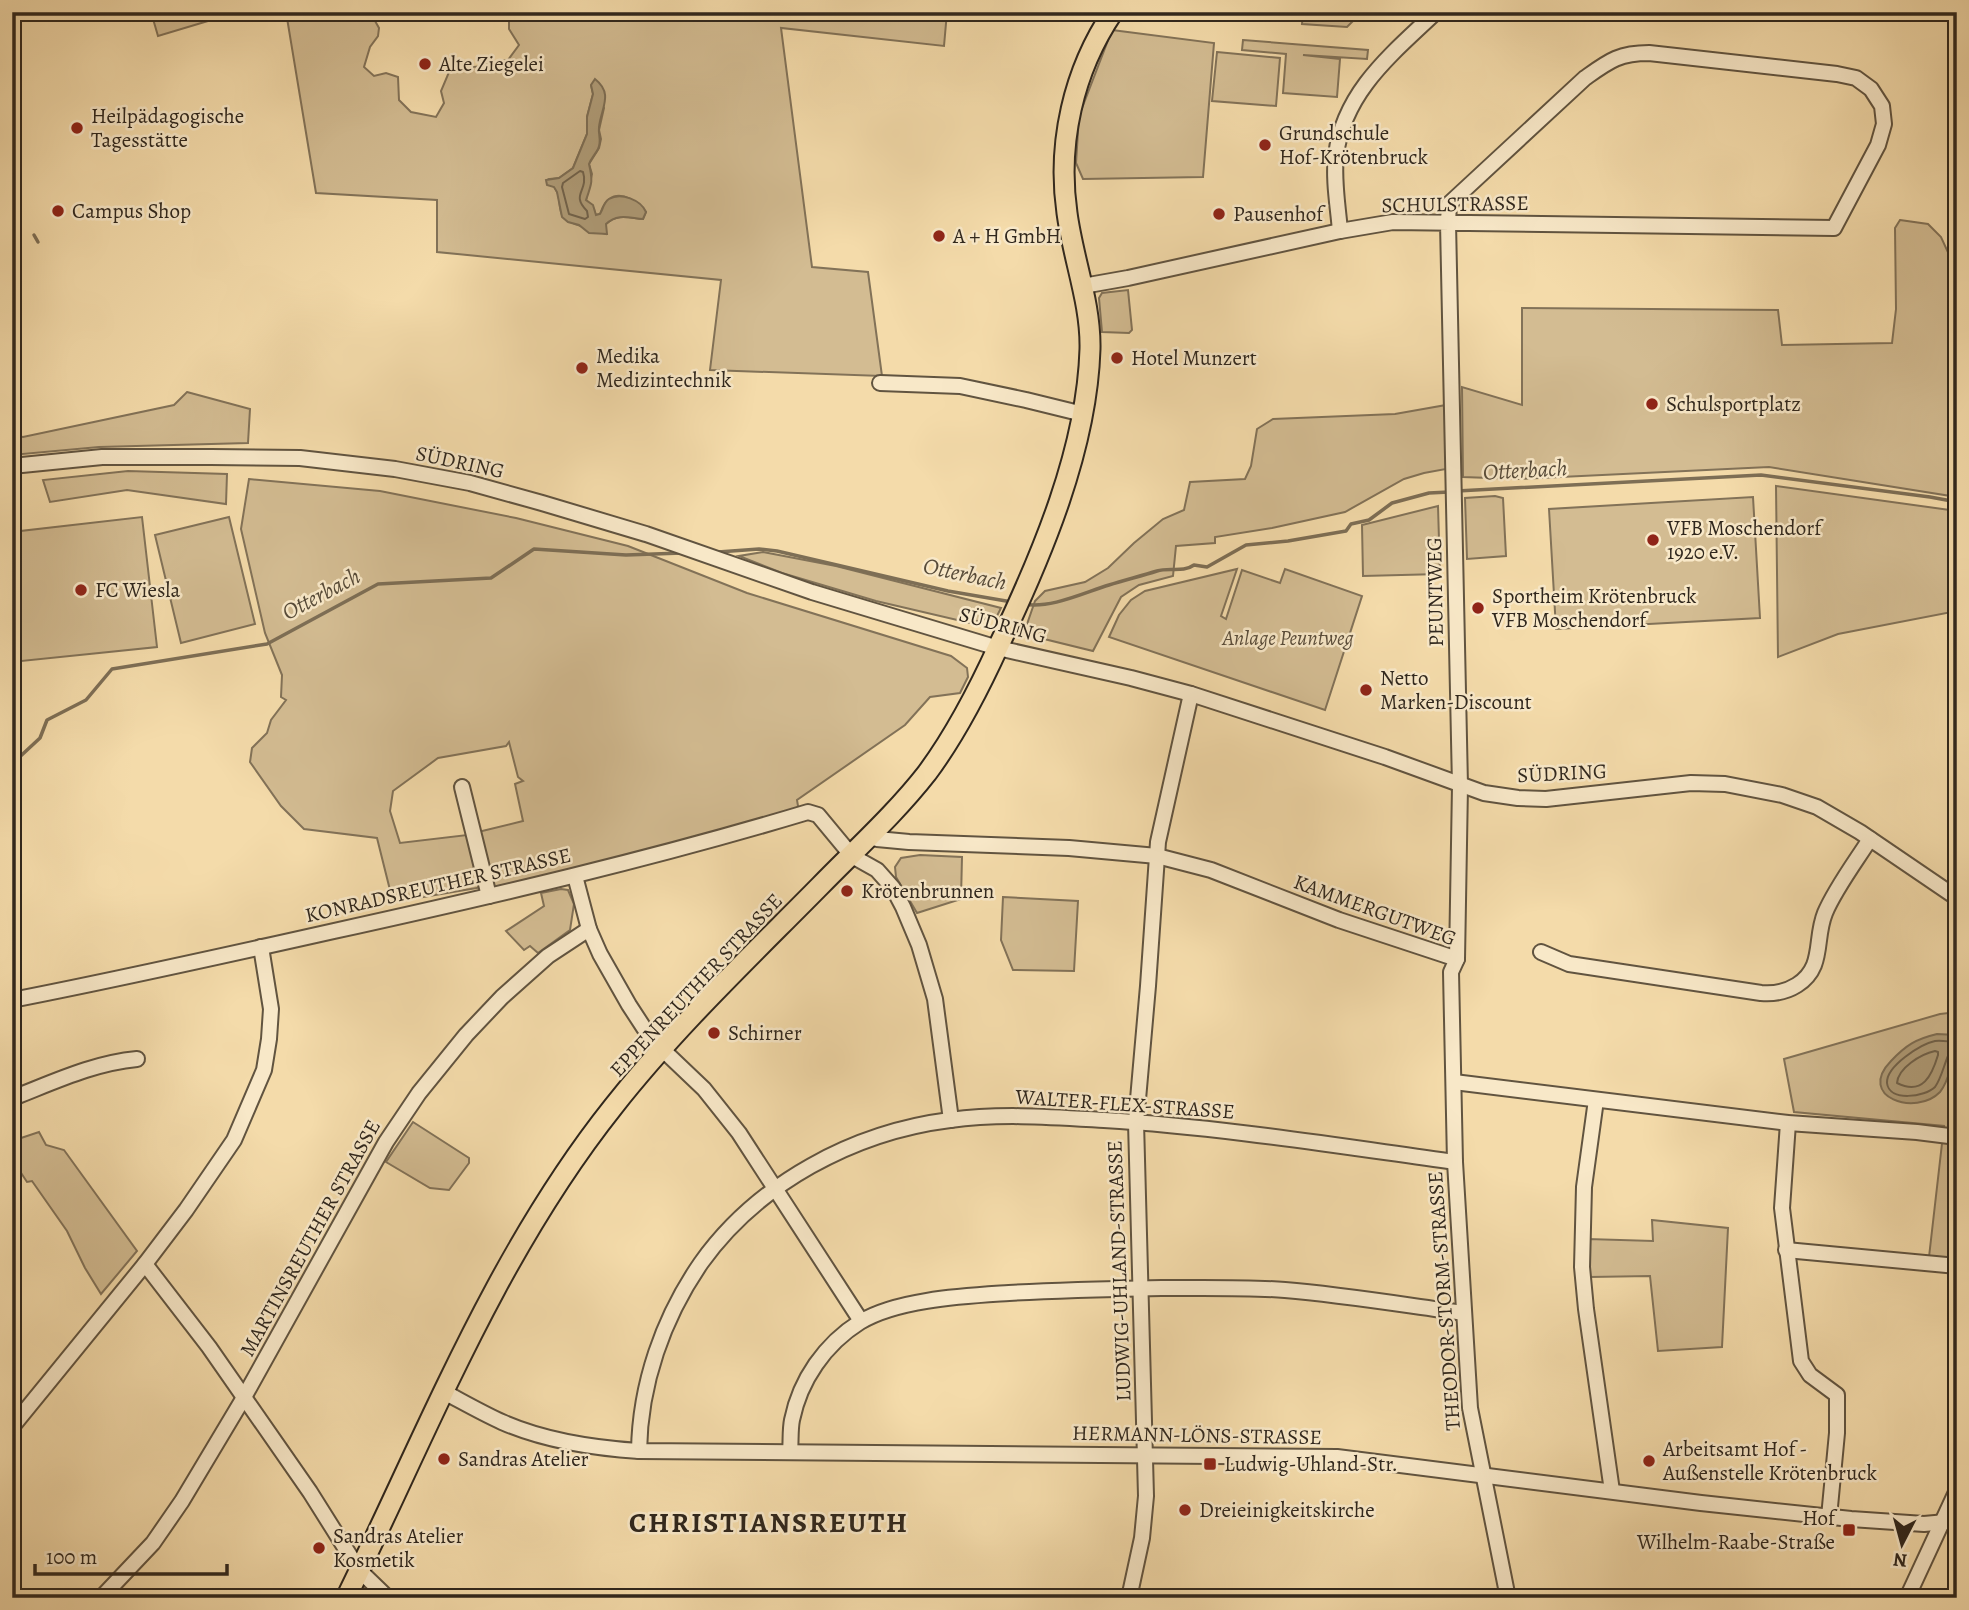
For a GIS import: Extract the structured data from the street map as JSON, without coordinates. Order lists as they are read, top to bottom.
{
  "streets": {
    "main road": ["EPPENREUTHER STRASSE"],
    "street": [
      "SCHULSTRASSE",
      "SÜDRING",
      "PEUNTWEG",
      "KONRADSREUTHER STRASSE",
      "KAMMERGUTWEG",
      "WALTER-FLEX-STRASSE",
      "MARTINSREUTHER STRASSE",
      "LUDWIG-UHLAND-STRASSE",
      "THEODOR-STORM-STRASSE",
      "HERMANN-LÖNS-STRASSE"
    ]
  },
  "crossings": [
    ["SCHULSTRASSE", "PEUNTWEG"],
    ["SCHULSTRASSE", "EPPENREUTHER STRASSE"],
    ["SÜDRING", "PEUNTWEG"],
    ["SÜDRING", "EPPENREUTHER STRASSE"],
    ["SÜDRING", "LUDWIG-UHLAND-STRASSE"],
    ["PEUNTWEG", "KAMMERGUTWEG"],
    ["KONRADSREUTHER STRASSE", "EPPENREUTHER STRASSE"],
    ["KONRADSREUTHER STRASSE", "WALTER-FLEX-STRASSE"],
    ["KAMMERGUTWEG", "EPPENREUTHER STRASSE"],
    ["KAMMERGUTWEG", "LUDWIG-UHLAND-STRASSE"],
    ["KAMMERGUTWEG", "THEODOR-STORM-STRASSE"],
    ["EPPENREUTHER STRASSE", "HERMANN-LÖNS-STRASSE"],
    ["WALTER-FLEX-STRASSE", "LUDWIG-UHLAND-STRASSE"],
    ["WALTER-FLEX-STRASSE", "THEODOR-STORM-STRASSE"],
    ["WALTER-FLEX-STRASSE", "HERMANN-LÖNS-STRASSE"],
    ["LUDWIG-UHLAND-STRASSE", "HERMANN-LÖNS-STRASSE"],
    ["THEODOR-STORM-STRASSE", "HERMANN-LÖNS-STRASSE"]
  ],
  "districts": ["CHRISTIANSREUTH"],
  "water": ["Otterbach"],
  "parks": ["Anlage Peuntweg"],
  "places": {
    "other": [
      "Alte Ziegelei",
      "Heilpädagogische Tagesstätte",
      "Grundschule Hof-Krötenbruck",
      "Campus Shop",
      "Pausenhof",
      "A + H GmbH",
      "Hotel Munzert",
      "Medika Medizintechnik",
      "Schulsportplatz",
      "VFB Moschendorf 1920 e.V.",
      "FC Wiesla",
      "Sportheim Krötenbruck VFB Moschendorf",
      "Netto Marken-Discount",
      "Krötenbrunnen",
      "Schirner",
      "Sandras Atelier",
      "Arbeitsamt Hof - Außenstelle Krötenbruck",
      "Dreieinigkeitskirche",
      "Sandras Atelier Kosmetik"
    ],
    "transit": ["Ludwig-Uhland-Str.", "Hof Wilhelm-Raabe-Straße"]
  },
  "scale_bar": "100 m",
  "north": "bottom"
}
